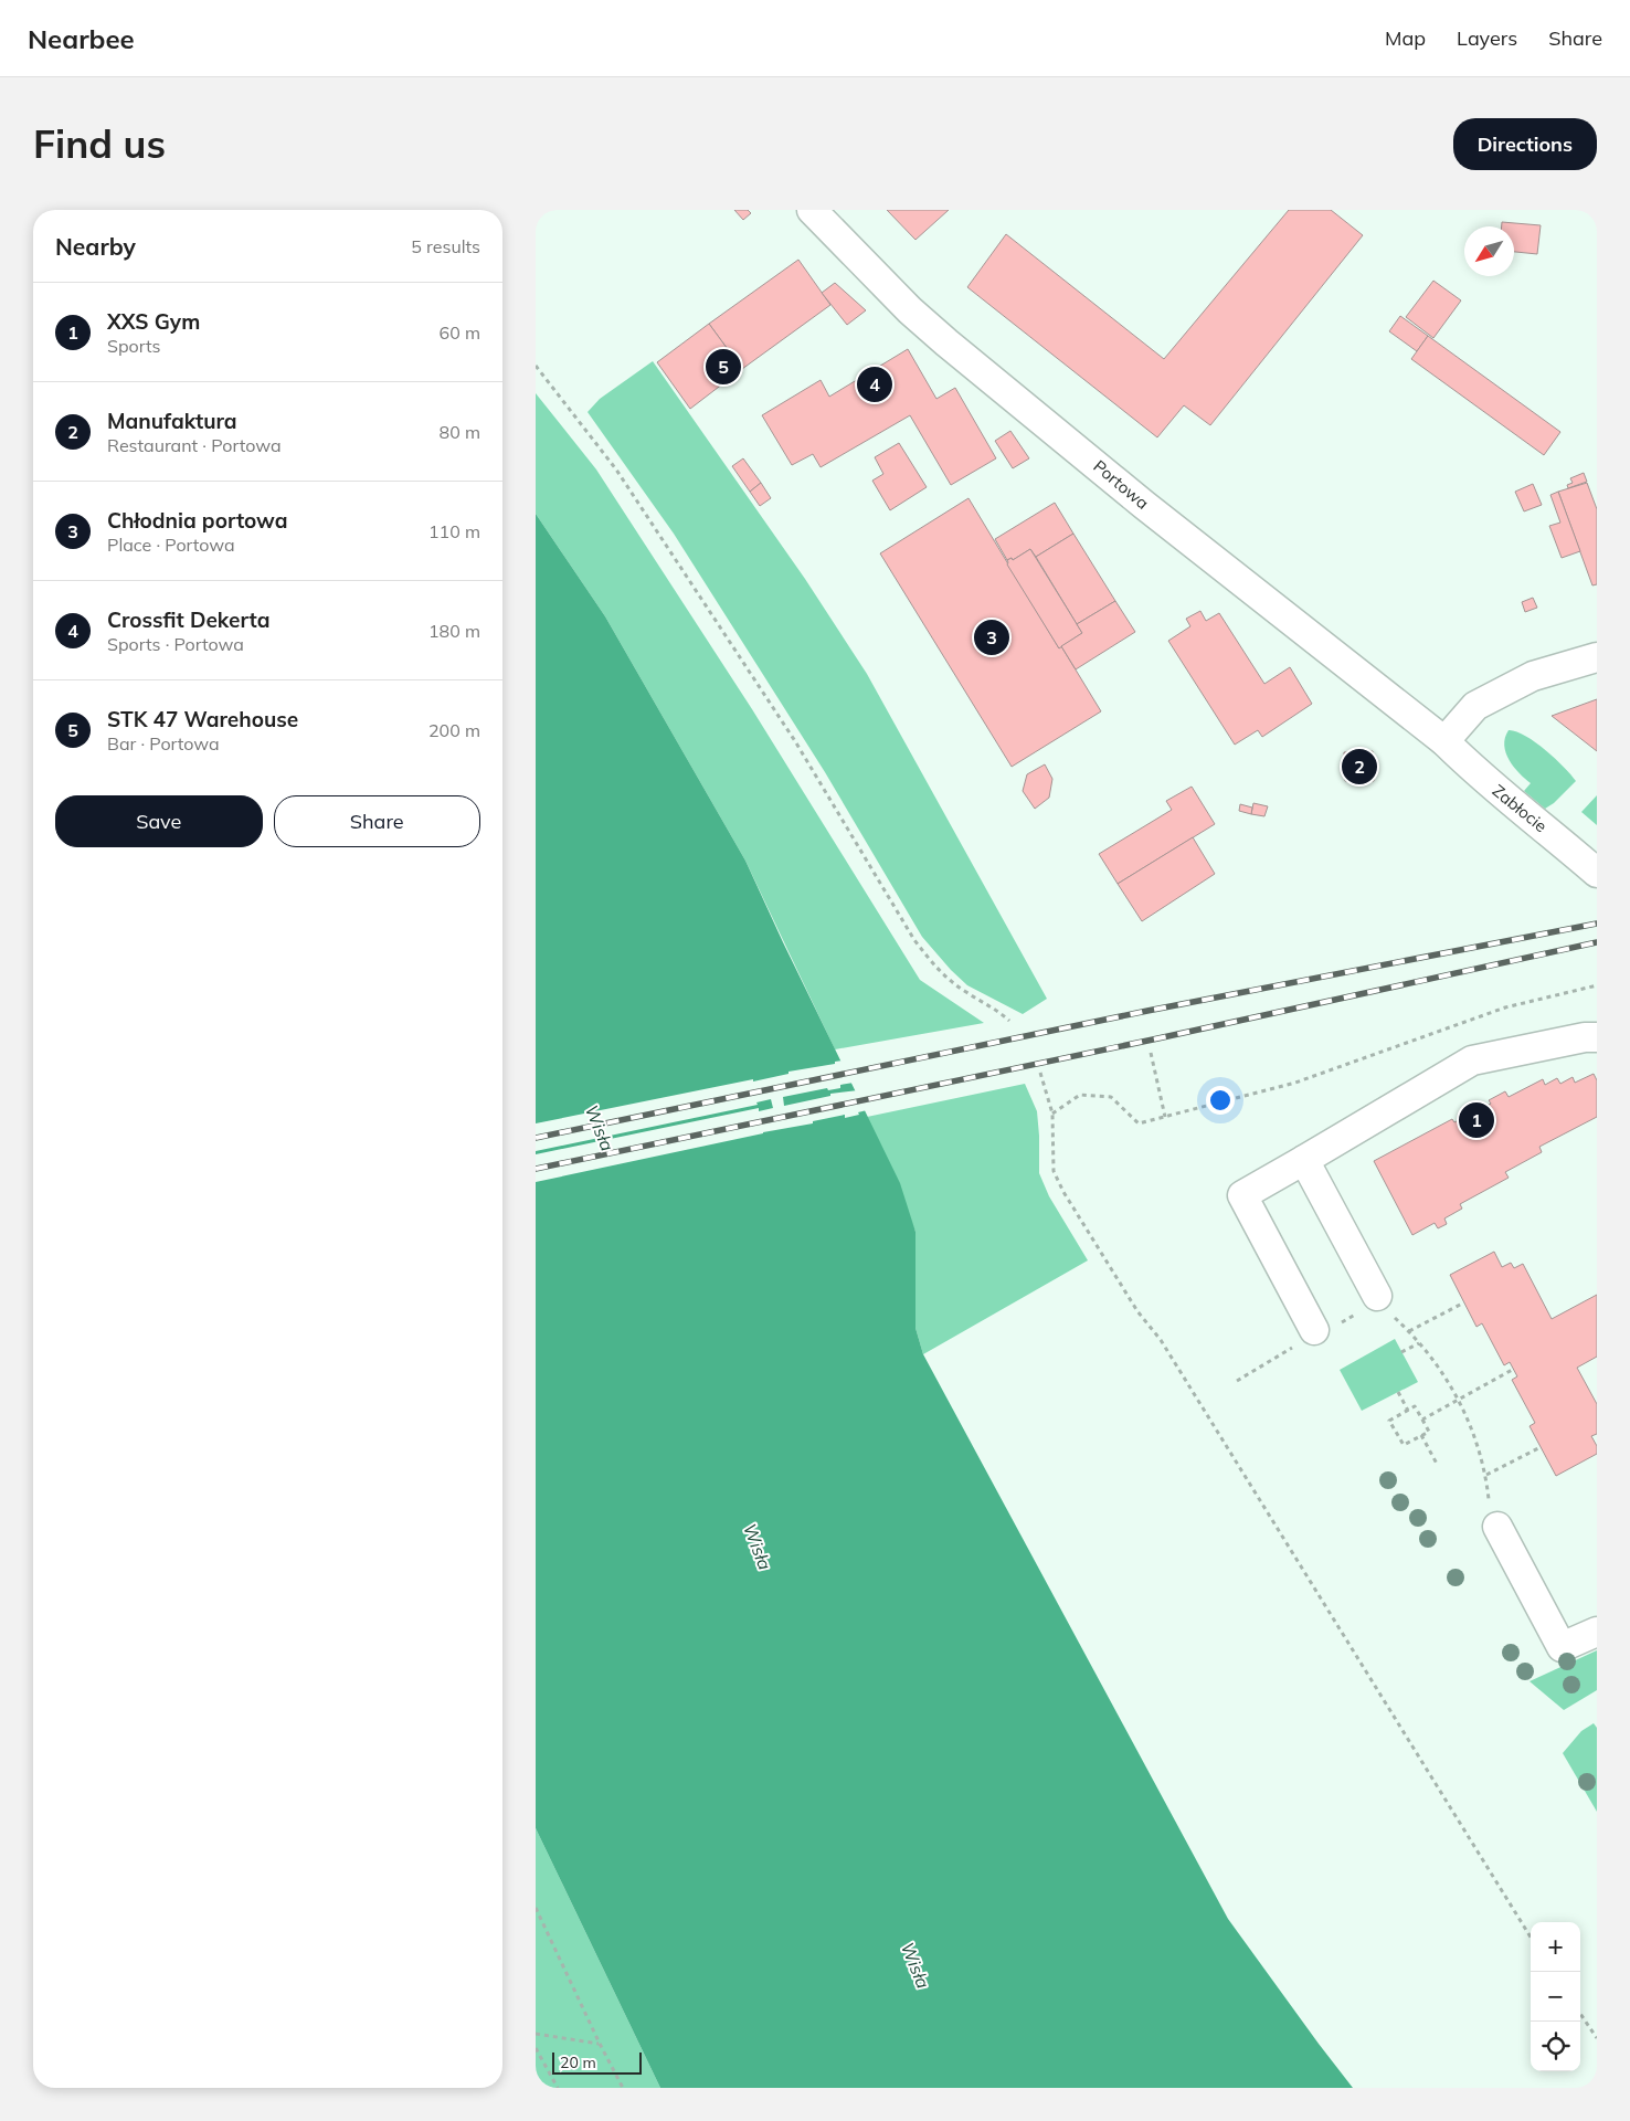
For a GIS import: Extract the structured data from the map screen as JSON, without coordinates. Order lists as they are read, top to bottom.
{
  "streets": {
    "street": ["Portowa", "Zabłocie"]
  },
  "crossings": [
    ["Portowa", "Zabłocie"]
  ],
  "water": ["Wisła"],
  "scale_bar": "20 m",
  "north": "bottom left",
  "page": {
    "header": "Nearbee",
    "nav": ["Map", "Layers", "Share"],
    "buttons": [
      "Directions",
      ["Save", "Share"]
    ],
    "title": "Find us",
    "heading": ["Nearby", "5 results"],
    "list": [
      {
        "mark": "1",
        "name": "XXS Gym",
        "note": "Sports",
        "value": "60 m"
      },
      {
        "mark": "2",
        "name": "Manufaktura",
        "note": "Restaurant · Portowa",
        "value": "80 m"
      },
      {
        "mark": "3",
        "name": "Chłodnia portowa",
        "note": "Place · Portowa",
        "value": "110 m"
      },
      {
        "mark": "4",
        "name": "Crossfit Dekerta",
        "note": "Sports · Portowa",
        "value": "180 m"
      },
      {
        "mark": "5",
        "name": "STK 47 Warehouse",
        "note": "Bar · Portowa",
        "value": "200 m"
      }
    ],
    "pins": [
      "5",
      "4",
      "3",
      "2",
      "1"
    ],
    "map_buttons": ["+", "−"],
    "scale": "20 m"
  }
}
